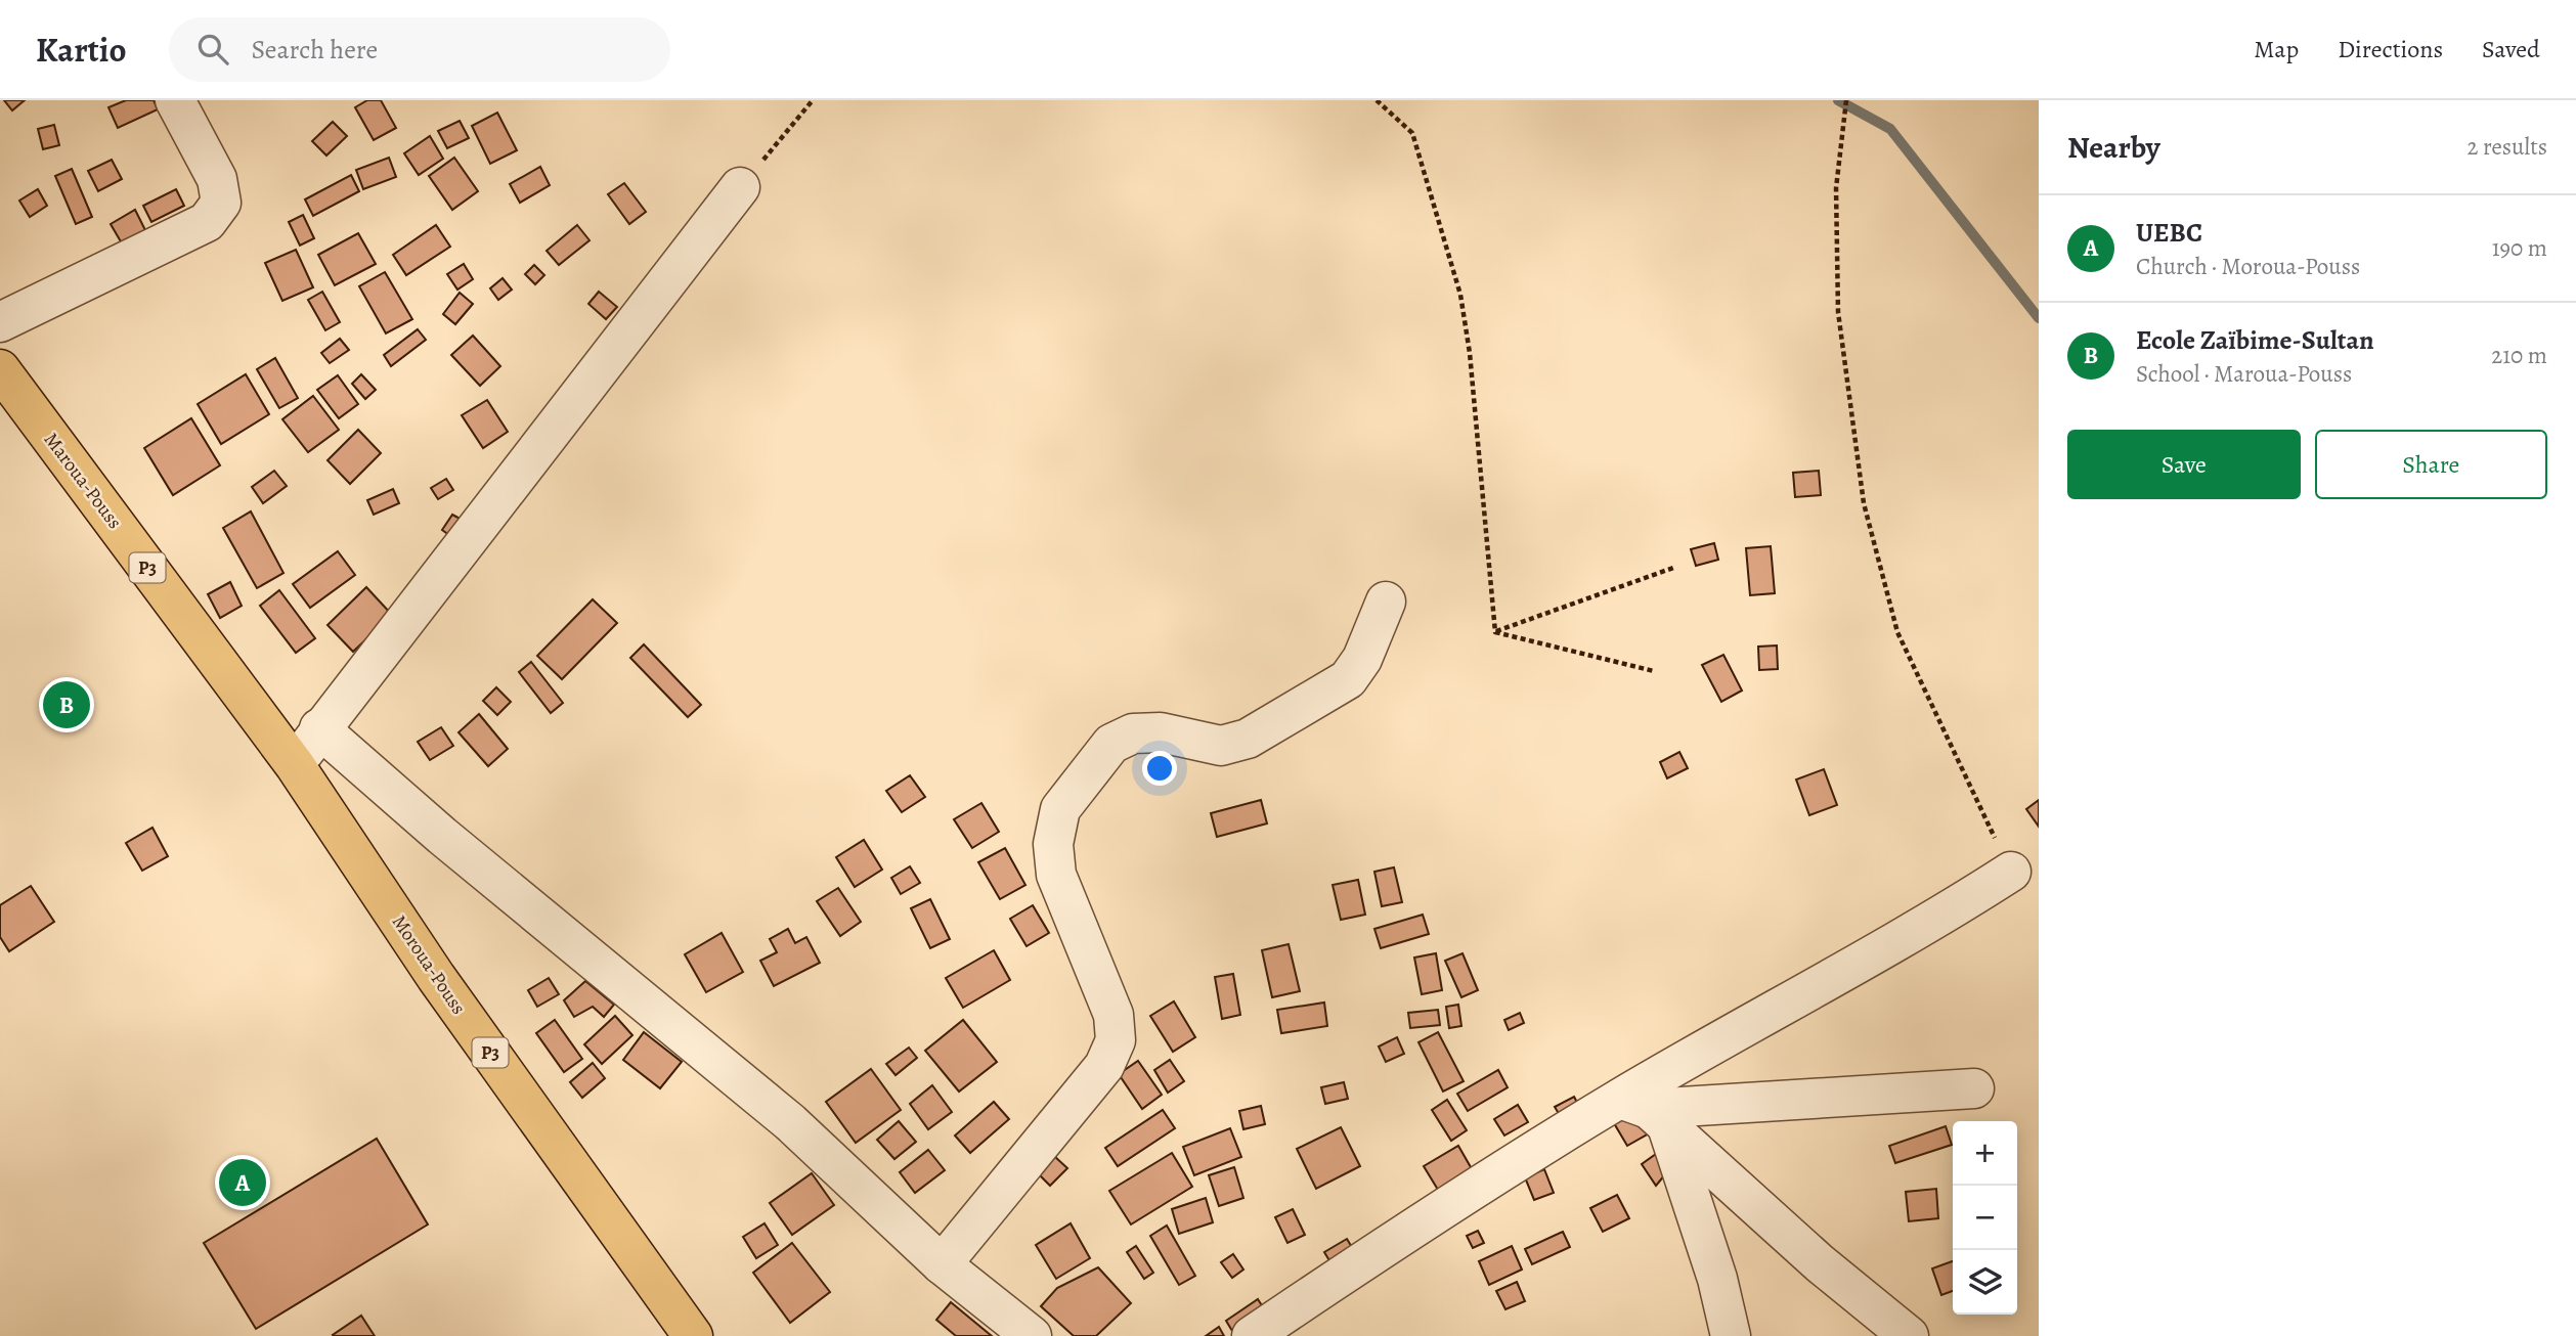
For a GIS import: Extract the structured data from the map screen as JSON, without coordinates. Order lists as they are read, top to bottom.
{
  "streets": {
    "main road": ["Maroua-Pouss", "P3", "Moroua-Pouss"]
  },
  "crossings": [
    ["Maroua-Pouss", "Moroua-Pouss"]
  ],
  "page": {
    "header": "Kartio",
    "search": "Search here",
    "nav": ["Map", "Directions", "Saved"],
    "heading": ["Nearby", "2 results"],
    "list": [
      {
        "mark": "A",
        "name": "UEBC",
        "note": "Church · Moroua-Pouss",
        "value": "190 m"
      },
      {
        "mark": "B",
        "name": "Ecole Zaïbime-Sultan",
        "note": "School · Maroua-Pouss",
        "value": "210 m"
      }
    ],
    "buttons": ["Save", "Share"],
    "pins": ["B", "A"],
    "map_buttons": ["+", "−"]
  }
}
